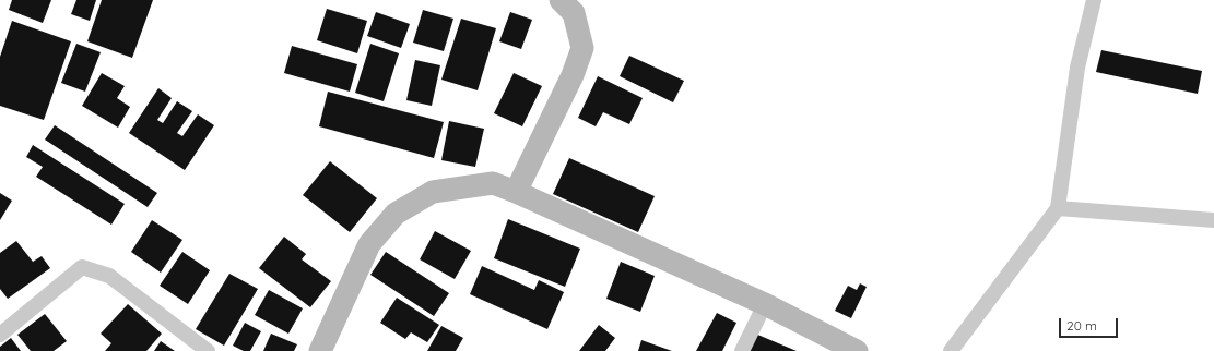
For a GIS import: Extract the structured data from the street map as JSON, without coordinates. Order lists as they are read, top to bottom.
{
  "scale_bar": "20 m"
}
